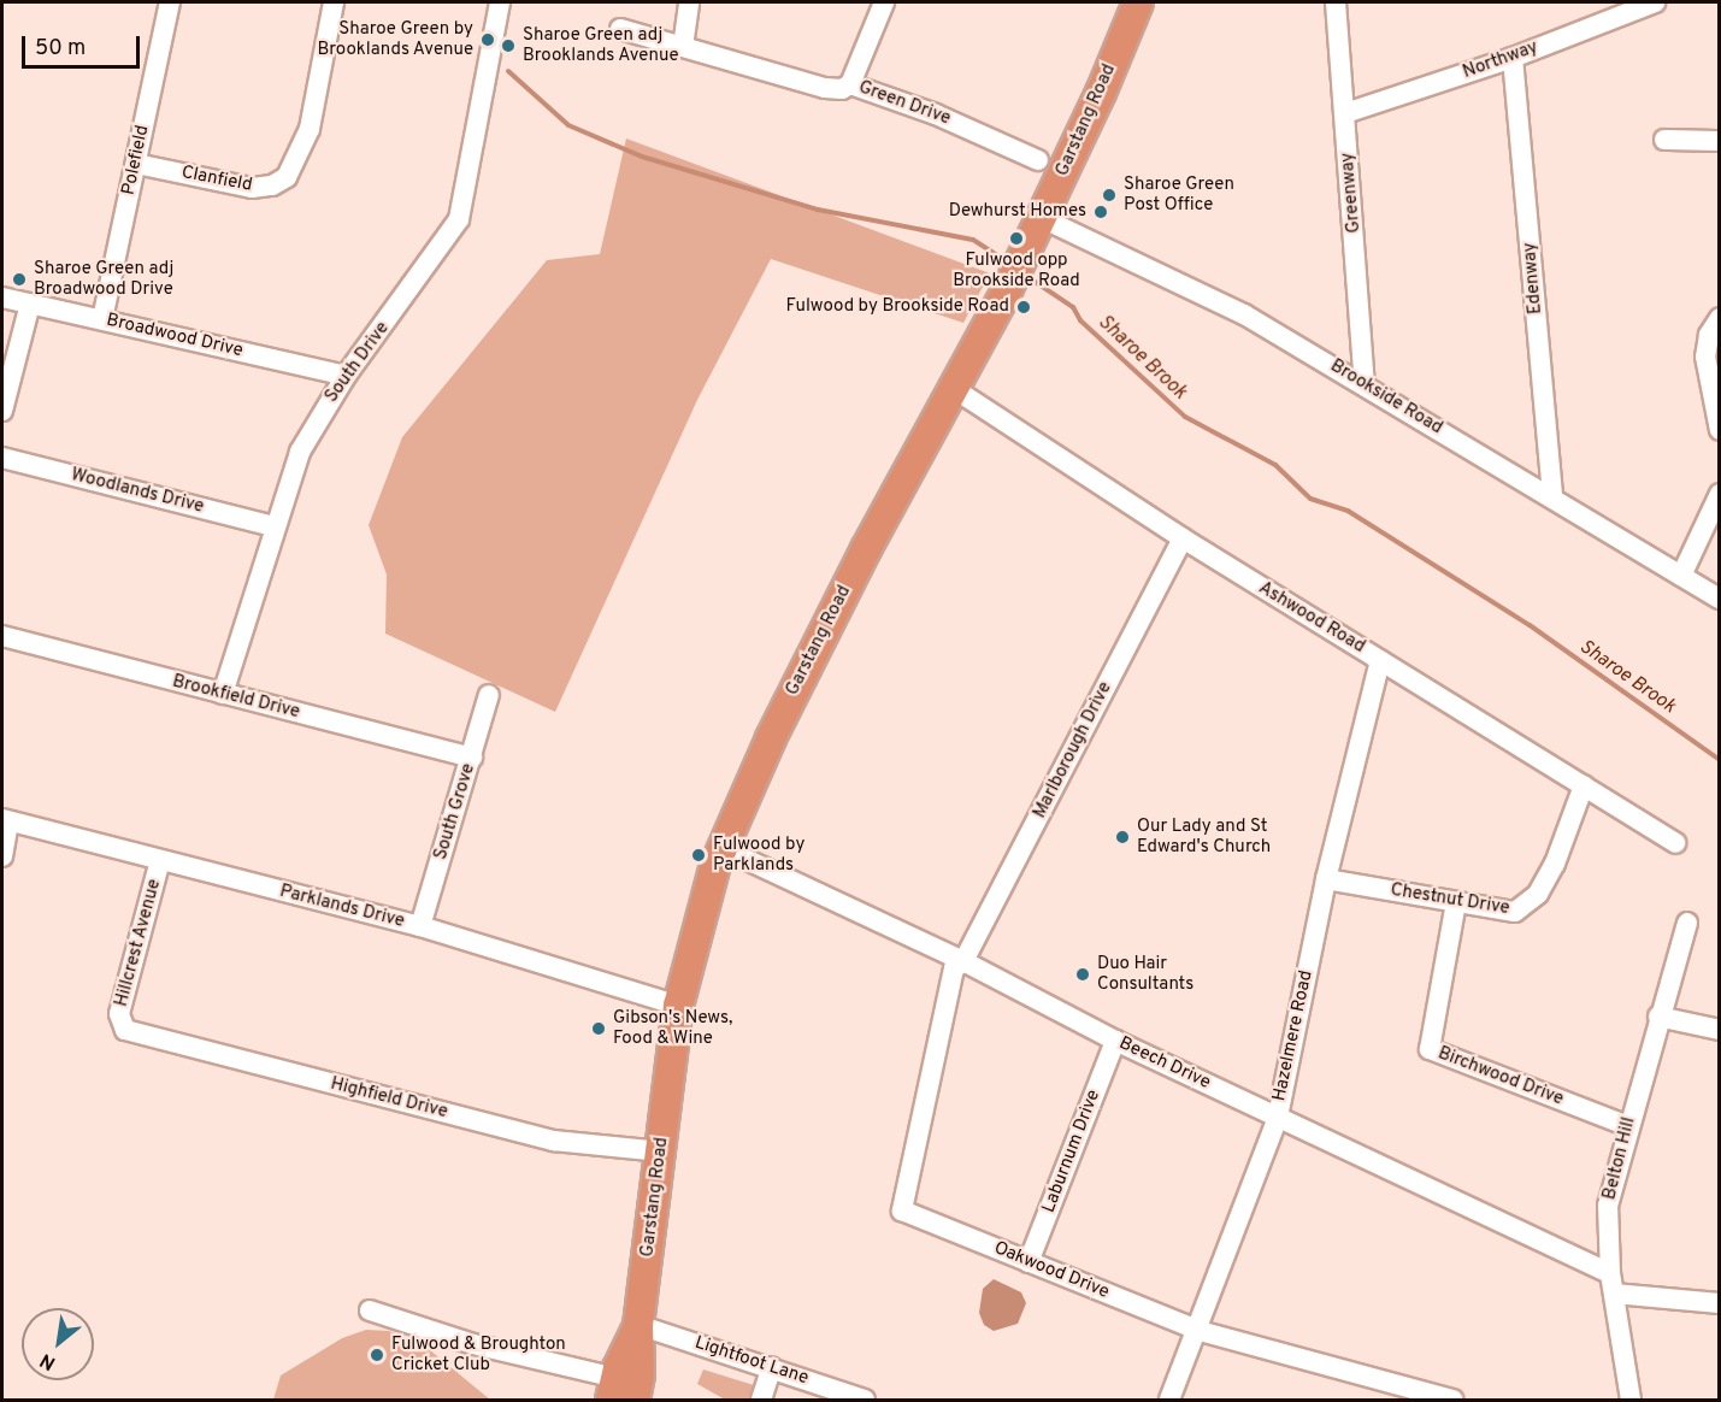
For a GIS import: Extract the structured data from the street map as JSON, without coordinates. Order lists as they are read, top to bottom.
{
  "streets": {
    "highway": ["Garstang Road"],
    "street": [
      "Northway",
      "Green Drive",
      "Polefield",
      "Clanfield",
      "Greenway",
      "Edenway",
      "Broadwood Drive",
      "South Drive",
      "Brookside Road",
      "Woodlands Drive",
      "Ashwood Road",
      "Brookfield Drive",
      "Marlborough Drive",
      "South Grove",
      "Chestnut Drive",
      "Parklands Drive",
      "Hillcrest Avenue",
      "Hazelmere Road",
      "Beech Drive",
      "Birchwood Drive",
      "Highfield Drive",
      "Laburnum Drive",
      "Belton Hill",
      "Oakwood Drive",
      "Lightfoot Lane"
    ]
  },
  "crossings": [
    ["Northway", "Greenway"],
    ["Northway", "Edenway"],
    ["Garstang Road", "Brookside Road"],
    ["Garstang Road", "Ashwood Road"],
    ["Garstang Road", "Parklands Drive"],
    ["Garstang Road", "Beech Drive"],
    ["Garstang Road", "Highfield Drive"],
    ["Garstang Road", "Lightfoot Lane"],
    ["Polefield", "Clanfield"],
    ["Polefield", "Broadwood Drive"],
    ["Greenway", "Brookside Road"],
    ["Edenway", "Brookside Road"],
    ["Broadwood Drive", "South Drive"],
    ["South Drive", "Woodlands Drive"],
    ["South Drive", "Brookfield Drive"],
    ["Ashwood Road", "Marlborough Drive"],
    ["Ashwood Road", "Chestnut Drive"],
    ["Ashwood Road", "Hazelmere Road"],
    ["Brookfield Drive", "South Grove"],
    ["Marlborough Drive", "Beech Drive"],
    ["Marlborough Drive", "Oakwood Drive"],
    ["South Grove", "Parklands Drive"],
    ["Chestnut Drive", "Hazelmere Road"],
    ["Chestnut Drive", "Birchwood Drive"],
    ["Parklands Drive", "Hillcrest Avenue"],
    ["Hillcrest Avenue", "Highfield Drive"],
    ["Hazelmere Road", "Beech Drive"],
    ["Hazelmere Road", "Oakwood Drive"],
    ["Beech Drive", "Laburnum Drive"],
    ["Beech Drive", "Belton Hill"],
    ["Beech Drive", "Oakwood Drive"],
    ["Birchwood Drive", "Belton Hill"],
    ["Laburnum Drive", "Oakwood Drive"]
  ],
  "water": ["Sharoe Brook"],
  "places": [
    "Sharoe Green by Brooklands Avenue",
    "Sharoe Green adj Brooklands Avenue",
    "Sharoe Green Post Office",
    "Dewhurst Homes",
    "Fulwood opp Brookside Road",
    "Sharoe Green adj Broadwood Drive",
    "Fulwood by Brookside Road",
    "Our Lady and St Edward's Church",
    "Fulwood by Parklands",
    "Duo Hair Consultants",
    "Gibson's News, Food & Wine",
    "Fulwood & Broughton Cricket Club"
  ],
  "scale_bar": "50 m",
  "north": "bottom left"
}
